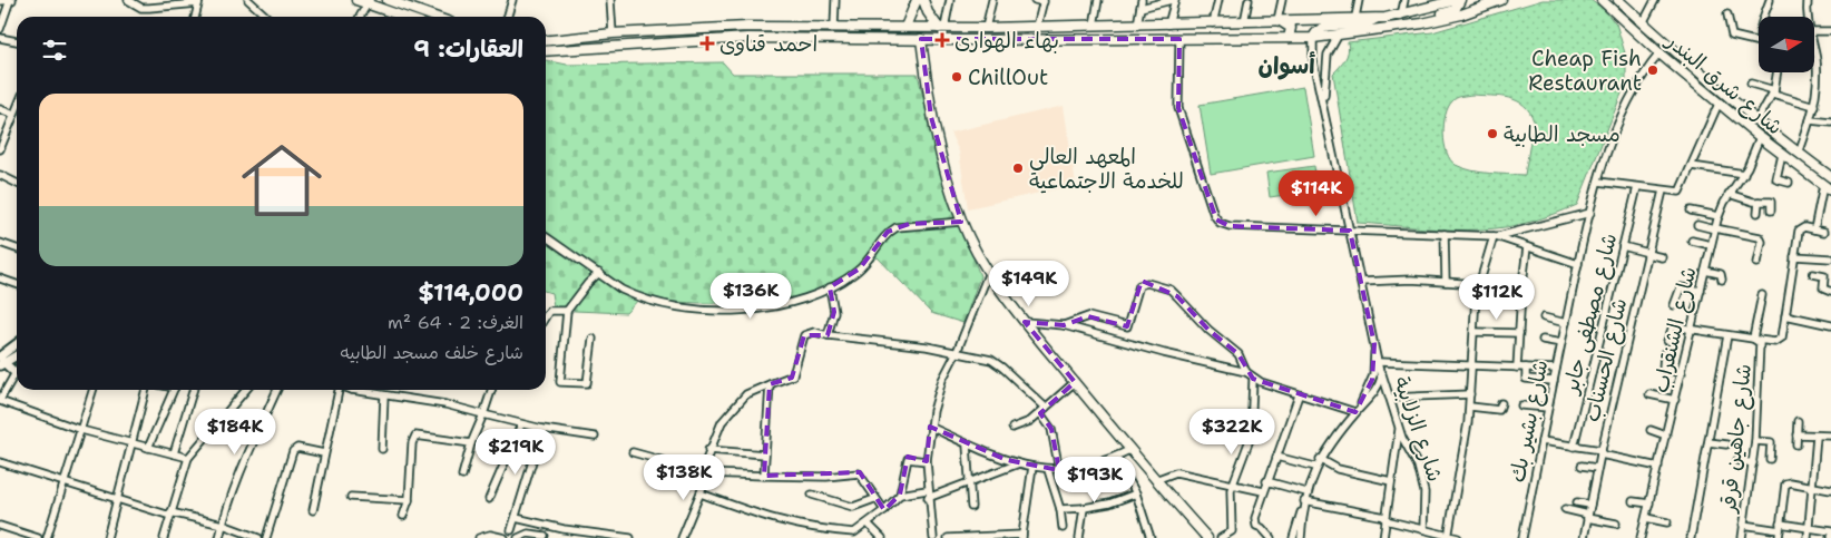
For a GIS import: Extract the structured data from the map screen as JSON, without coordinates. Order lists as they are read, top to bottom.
{
  "streets": {
    "main road": ["شارع شرق البندر"],
    "street": [
      "شارع مصطفى جابر",
      "شارع الشنقراب",
      "شارع الحسناب",
      "شارع بشير بك",
      "شارع الزلابية",
      "شارع جاهين قرقر"
    ]
  },
  "crossings": [
    ["شارع شرق البندر", "شارع الشنقراب"],
    ["شارع شرق البندر", "شارع بشير بك"],
    ["شارع الشنقراب", "شارع جاهين قرقر"]
  ],
  "districts": ["أسوان"],
  "places": {
    "health": ["بهاء الهوارى", "احمد قناوى"],
    "other": [
      "Cheap Fish Restaurant",
      "ChillOut",
      "مسجد الطابية",
      "المعهد العالى للخدمة الاجتماعية"
    ]
  },
  "north": "right",
  "page": {
    "heading": "العقارات: 9",
    "list": [
      {
        "name": "$114,000",
        "note": "الغرف: 2 · 64 m² · شارع خلف مسجد الطابيه"
      }
    ],
    "price": [
      "$114K",
      "$149K",
      "$136K",
      "$112K",
      "$184K",
      "$322K",
      "$219K",
      "$138K",
      "$193K"
    ]
  }
}
